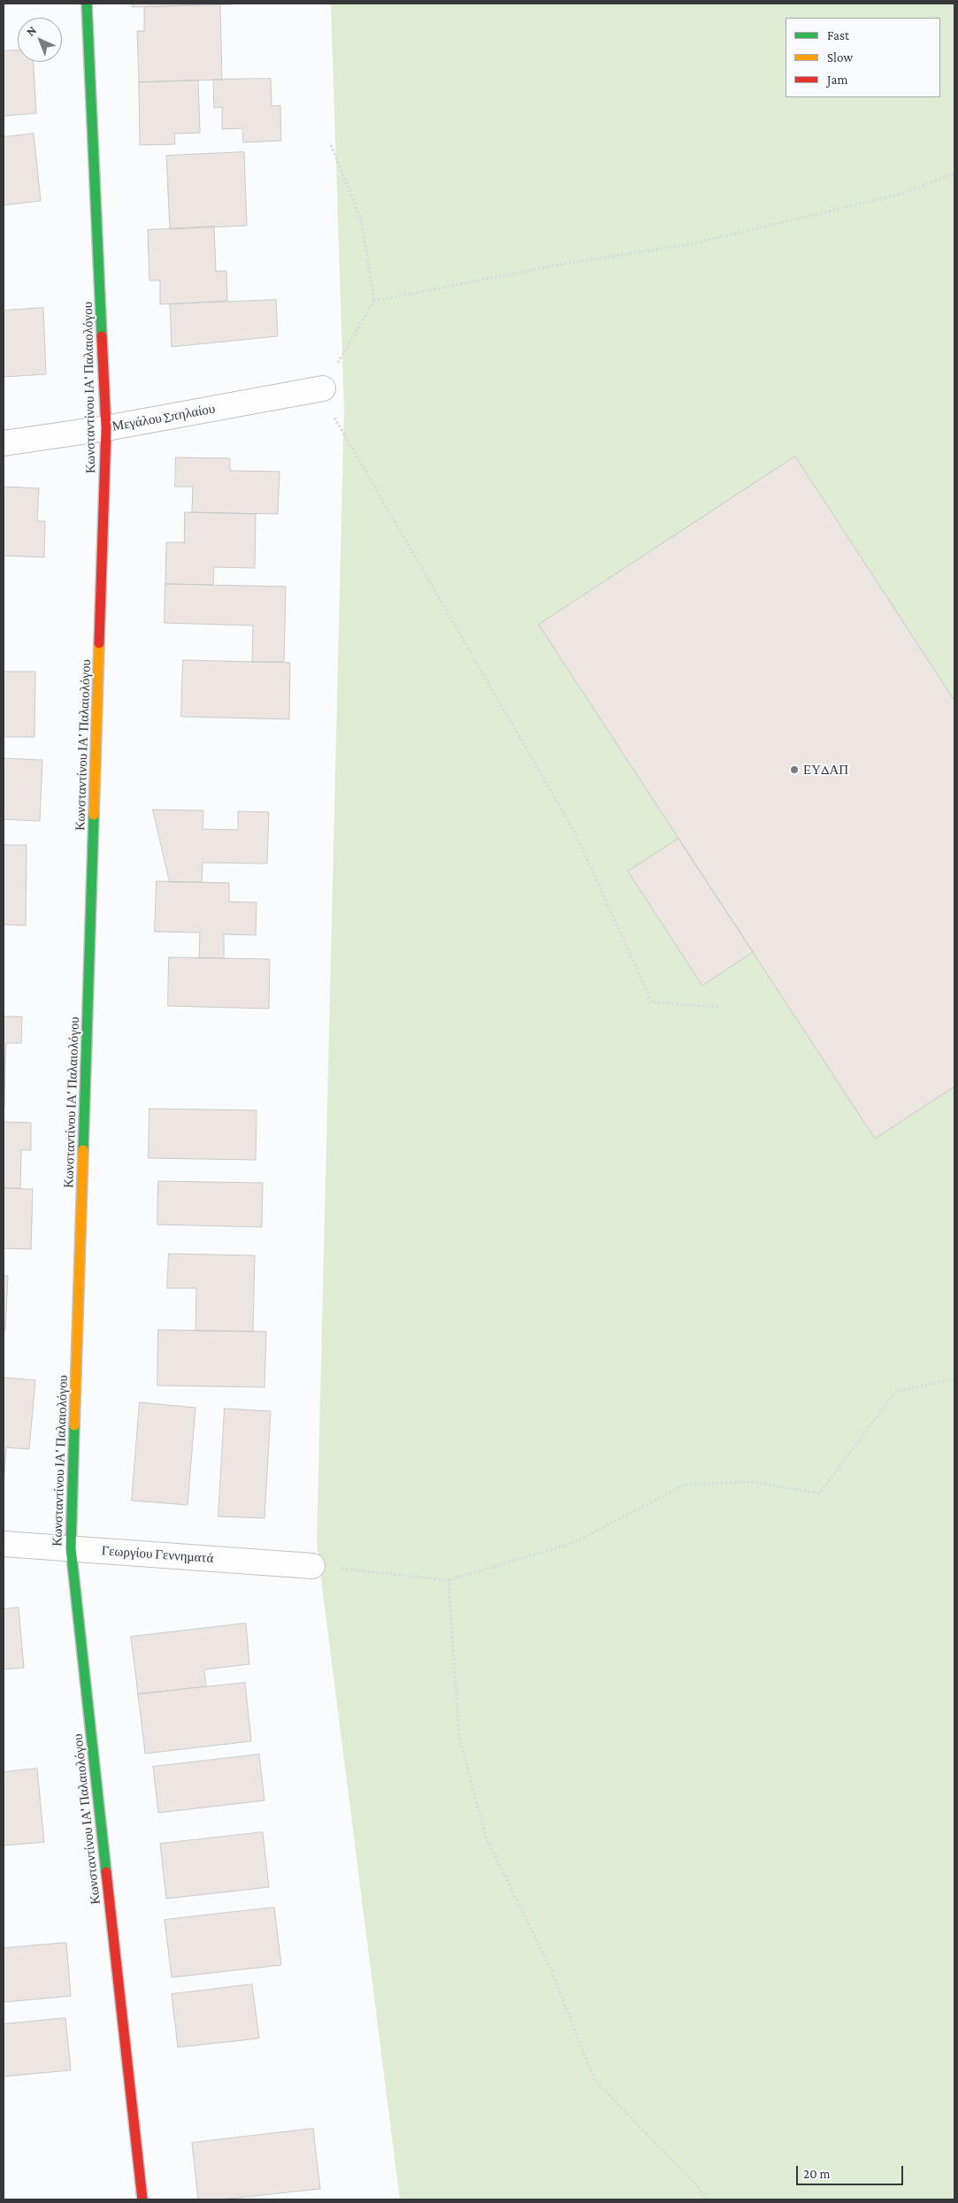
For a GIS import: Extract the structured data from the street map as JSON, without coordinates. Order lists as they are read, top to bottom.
{
  "streets": {
    "street": ["Κωνσταντίνου ΙΑ' Παλαιολόγου", "Μεγάλου Σπηλαίου", "Γεωργίου Γεννηματά"]
  },
  "crossings": [
    ["Κωνσταντίνου ΙΑ' Παλαιολόγου", "Μεγάλου Σπηλαίου"],
    ["Κωνσταντίνου ΙΑ' Παλαιολόγου", "Γεωργίου Γεννηματά"]
  ],
  "places": ["ΕΥΔΑΠ"],
  "legend": ["Fast", "Slow", "Jam"],
  "scale_bar": "20 m",
  "north": "top left"
}
